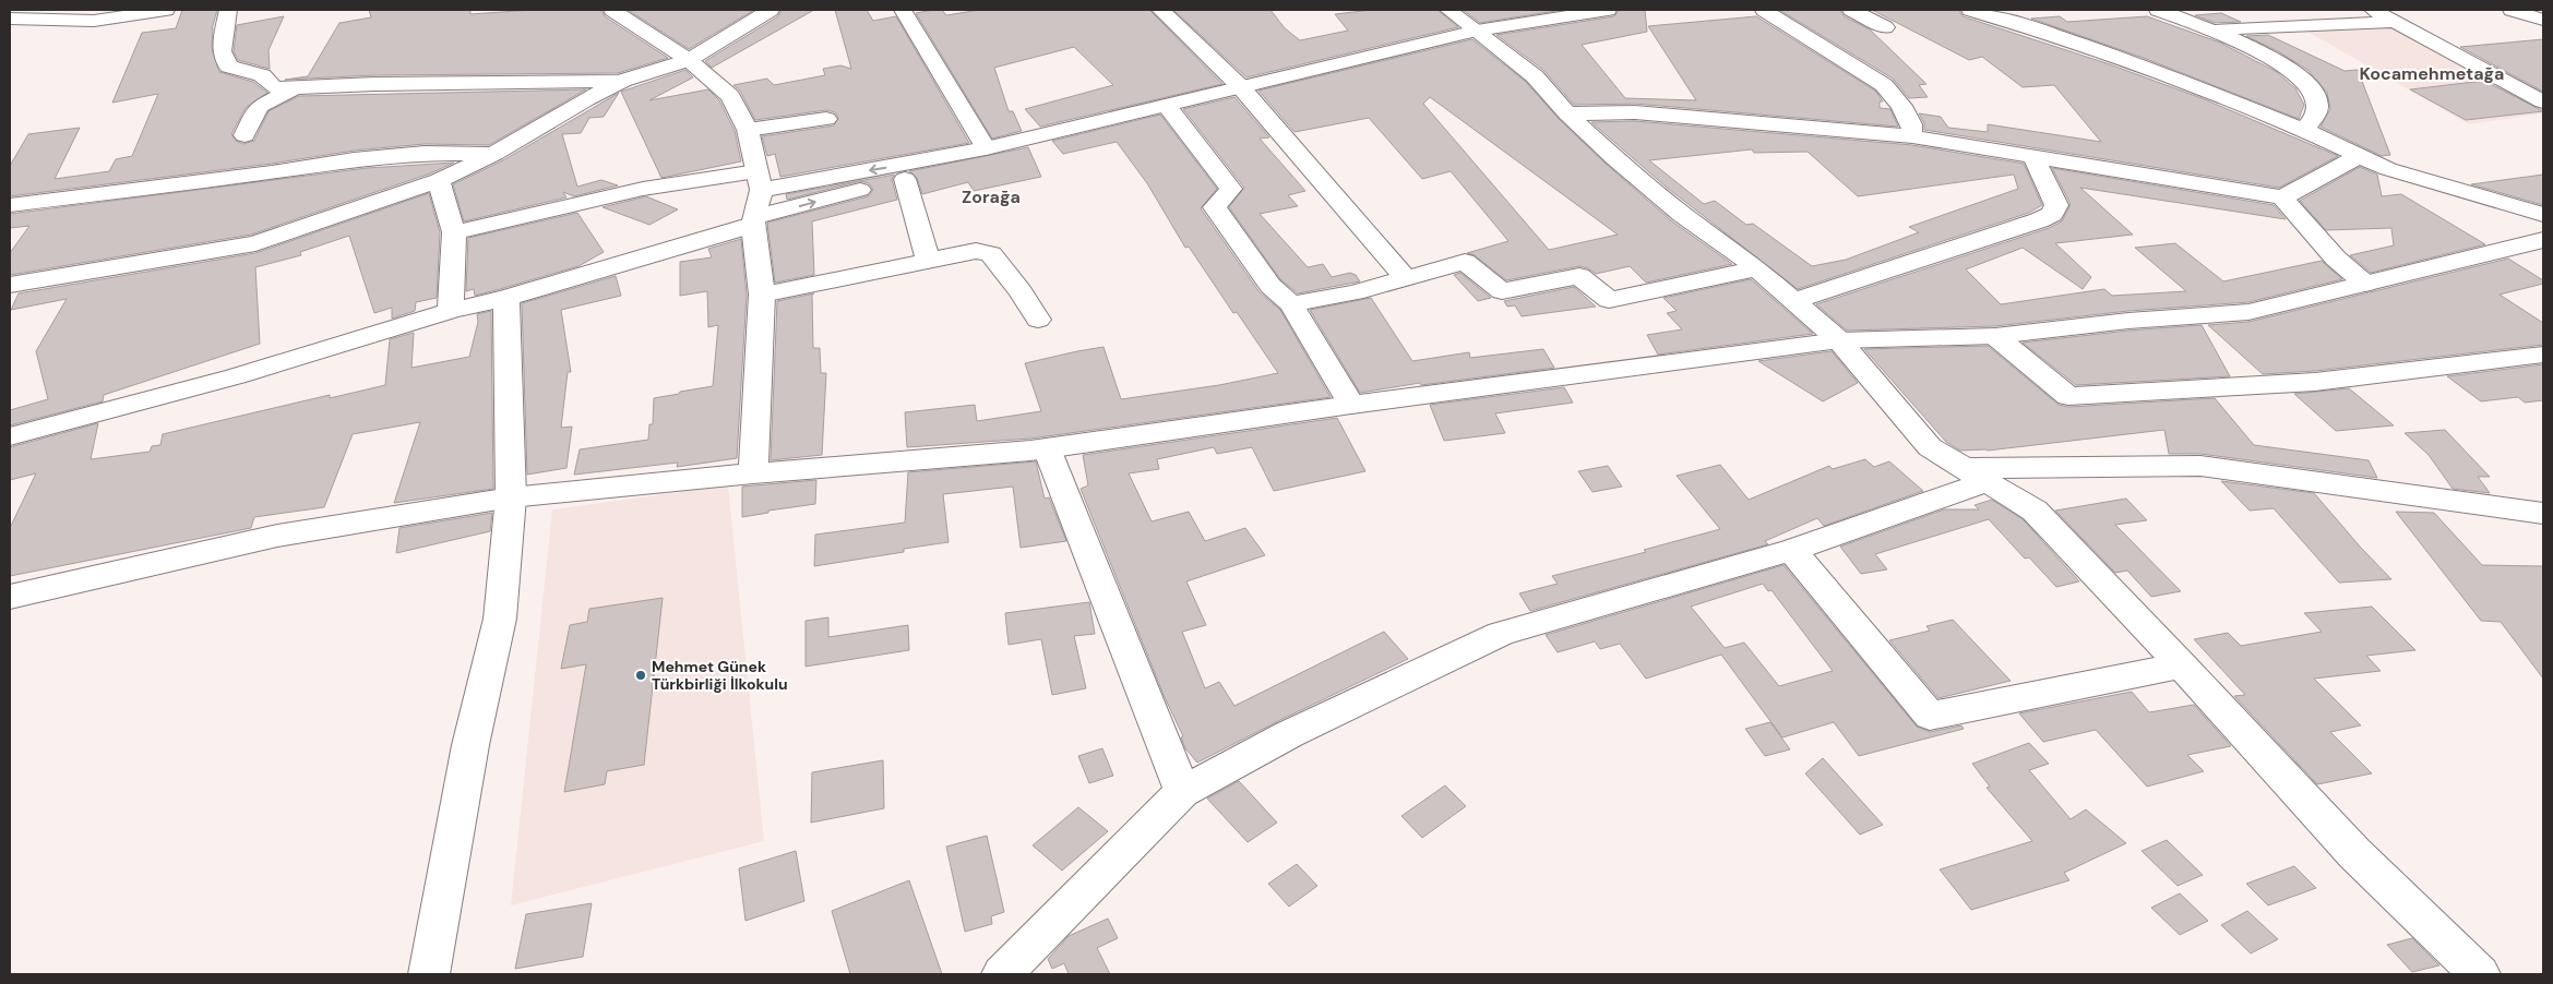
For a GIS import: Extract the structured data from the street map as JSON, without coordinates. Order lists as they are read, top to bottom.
{
  "districts": ["Kocamehmetağa", "Zorağa"],
  "places": ["Mehmet Günek Türkbirliği İlkokulu"]
}
